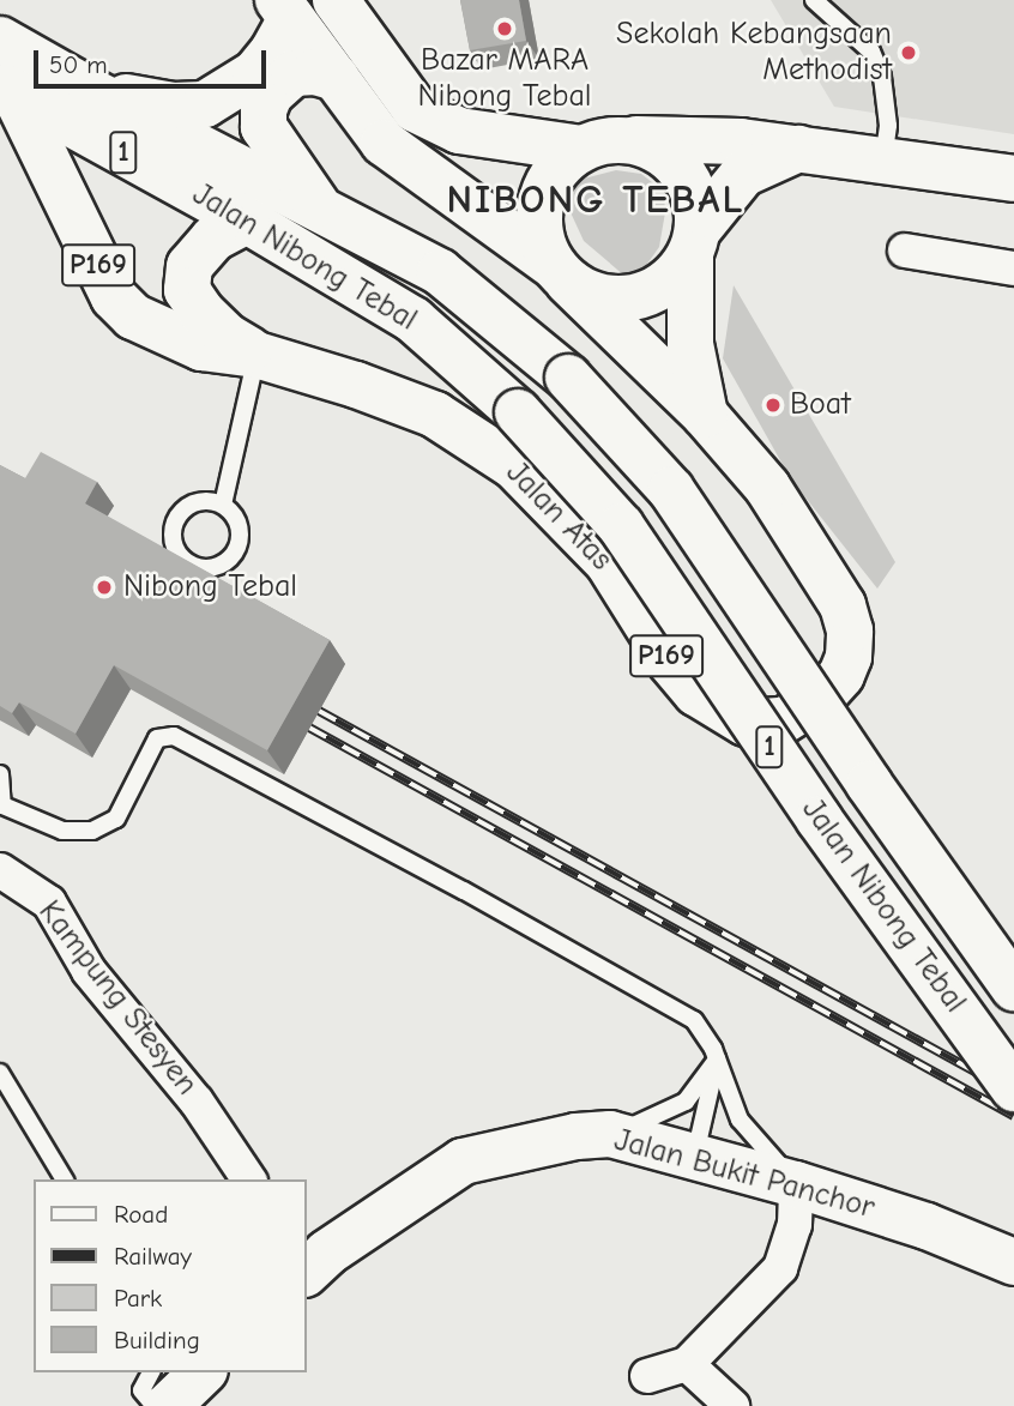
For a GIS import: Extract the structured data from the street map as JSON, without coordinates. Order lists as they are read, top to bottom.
{
  "streets": {
    "main road": [
      "1",
      "Jalan Nibong Tebal",
      "P169",
      "Jalan Atas",
      "Jalan Bukit Panchor"
    ],
    "street": ["Kampung Stesyen"]
  },
  "crossings": [
    ["Jalan Nibong Tebal", "P169"],
    ["P169", "Jalan Atas"]
  ],
  "districts": ["NIBONG TEBAL"],
  "places": [
    "Bazar MARA Nibong Tebal",
    "Sekolah Kebangsaan Methodist",
    "Boat",
    "Nibong Tebal"
  ],
  "legend": [
    "Road",
    "Railway",
    "Park",
    "Building"
  ],
  "scale_bar": "50 m"
}
